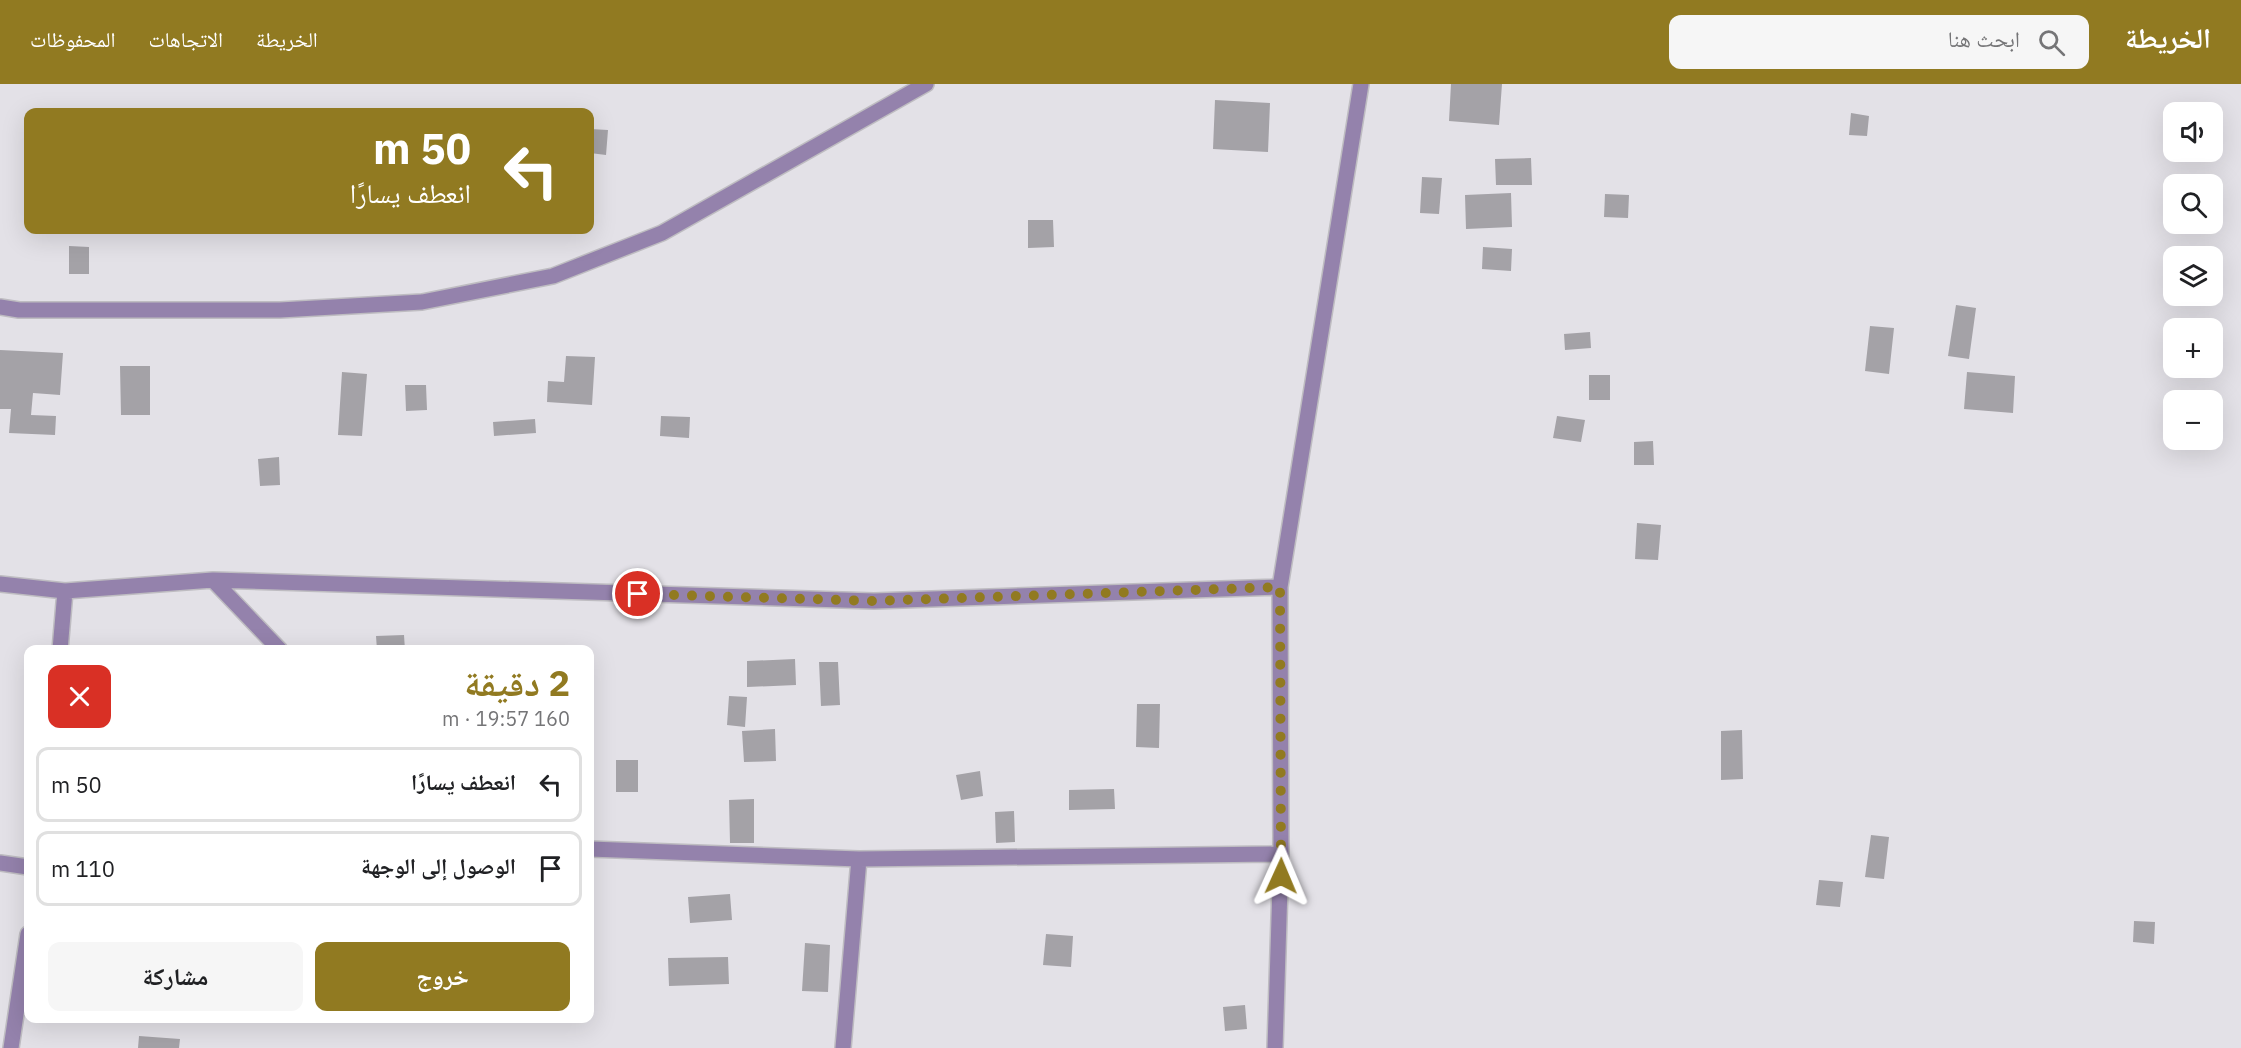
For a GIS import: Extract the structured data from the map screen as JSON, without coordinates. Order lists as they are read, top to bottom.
{
  "page": {
    "header": "الخريطة",
    "search": "ابحث هنا",
    "nav": ["الخريطة", "الاتجاهات", "المحفوظات"],
    "map_buttons": ["+", "−"],
    "turn": ["50 m", "انعطف يسارًا"],
    "heading": ["2 دقيقة", "160 m · 19:57"],
    "list": [
      {
        "name": "انعطف يسارًا",
        "value": "50 m"
      },
      {
        "name": "الوصول إلى الوجهة",
        "value": "110 m"
      }
    ],
    "buttons": ["خروج", "مشاركة"]
  }
}
